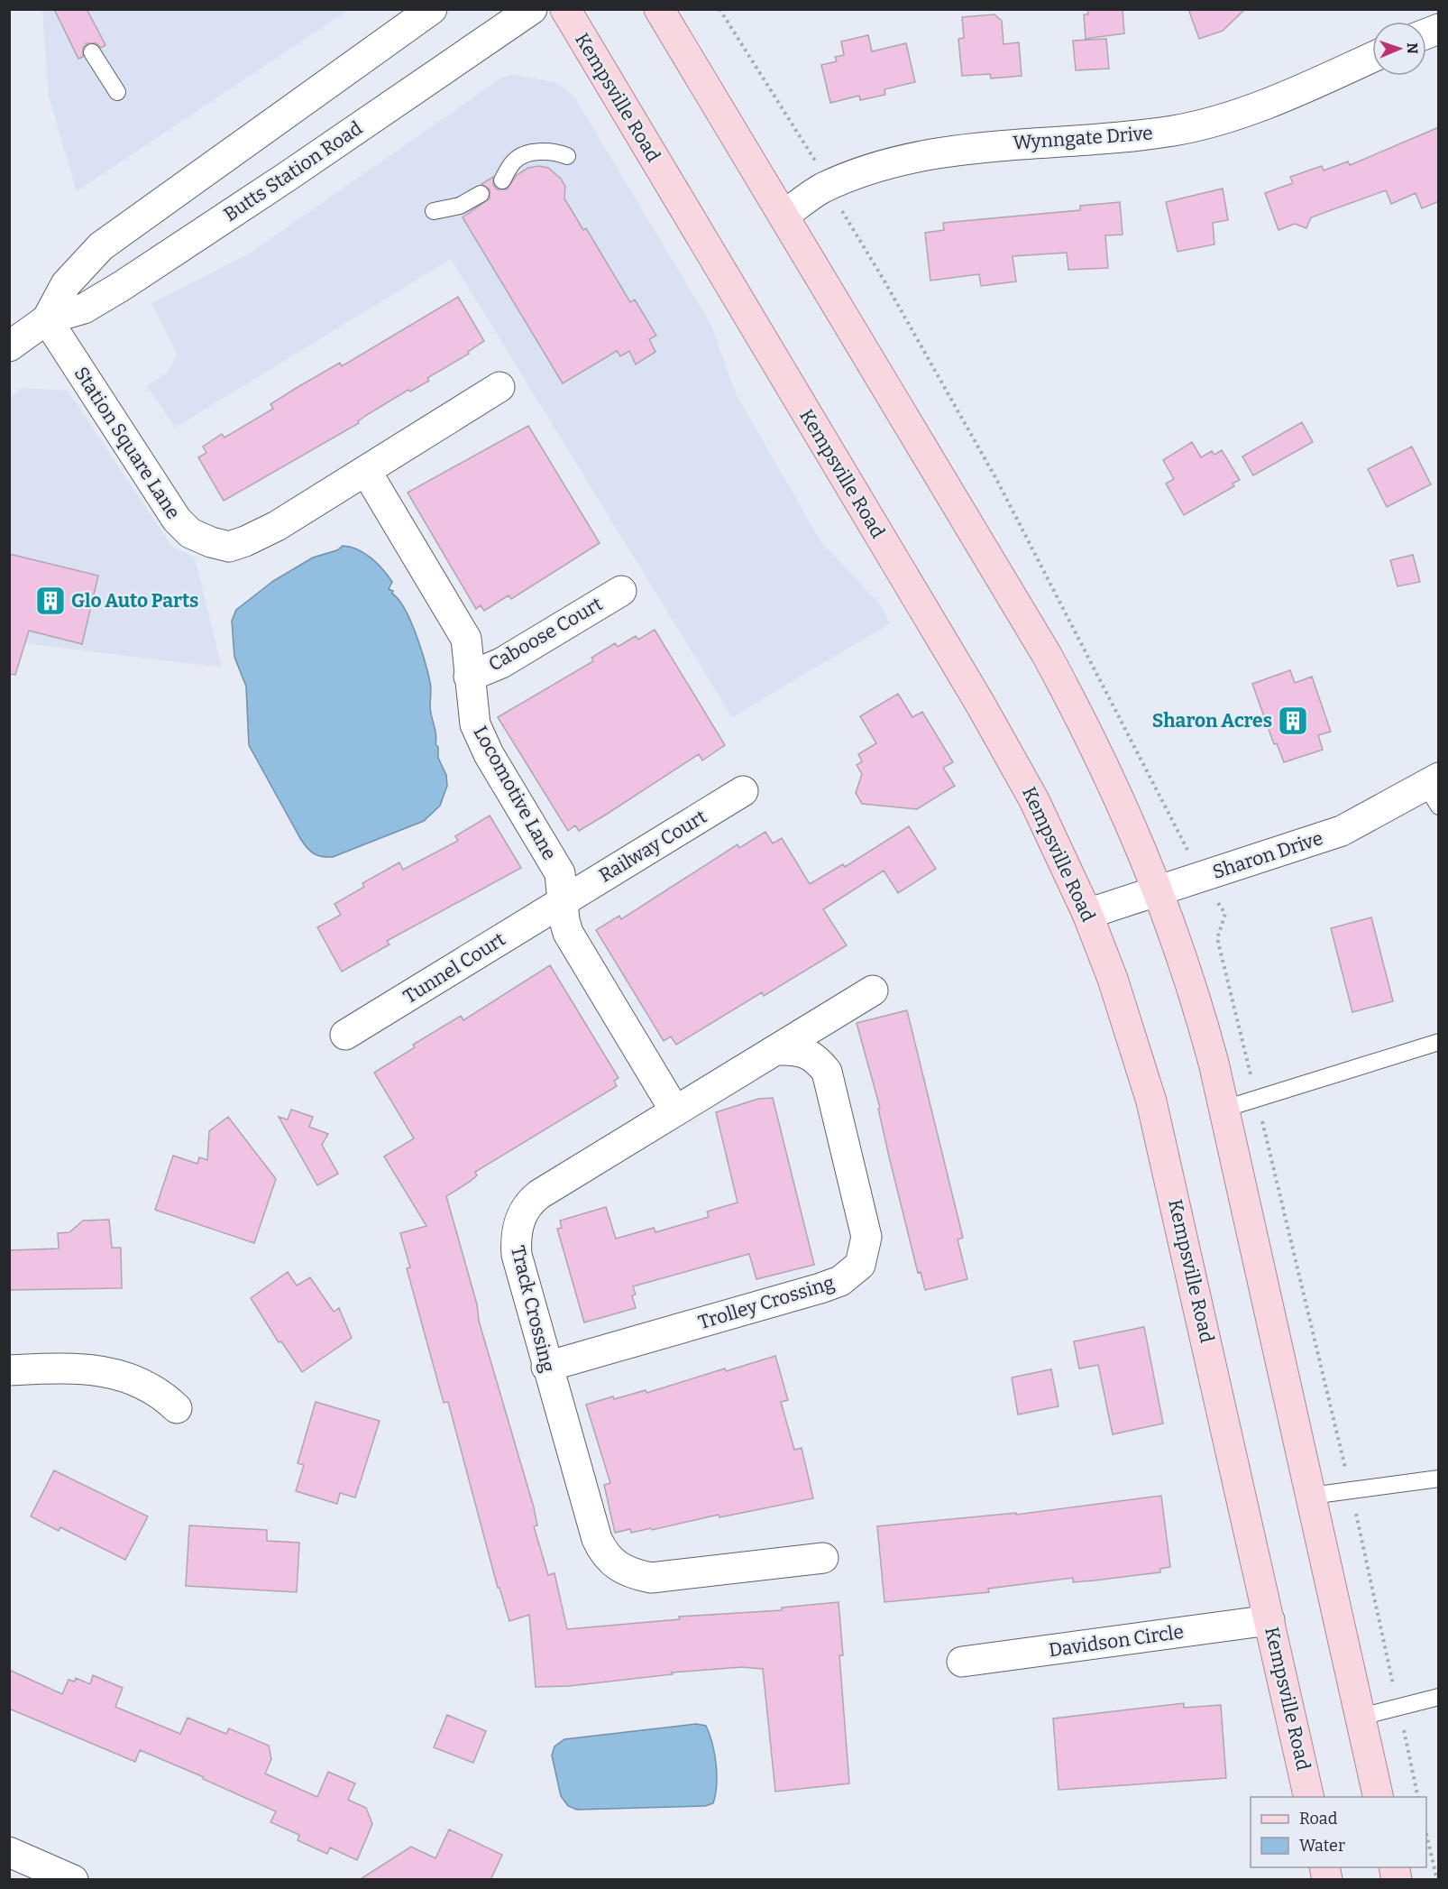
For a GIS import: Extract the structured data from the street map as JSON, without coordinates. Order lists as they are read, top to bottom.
{
  "streets": {
    "main road": ["Kempsville Road"],
    "street": [
      "Wynngate Drive",
      "Butts Station Road",
      "Station Square Lane",
      "Caboose Court",
      "Locomotive Lane",
      "Railway Court",
      "Sharon Drive",
      "Tunnel Court",
      "Trolley Crossing",
      "Track Crossing",
      "Davidson Circle"
    ]
  },
  "crossings": [
    ["Kempsville Road", "Sharon Drive"],
    ["Kempsville Road", "Davidson Circle"],
    ["Butts Station Road", "Station Square Lane"],
    ["Station Square Lane", "Locomotive Lane"],
    ["Caboose Court", "Locomotive Lane"],
    ["Locomotive Lane", "Railway Court"],
    ["Locomotive Lane", "Tunnel Court"],
    ["Locomotive Lane", "Track Crossing"],
    ["Railway Court", "Tunnel Court"],
    ["Trolley Crossing", "Track Crossing"]
  ],
  "places": {
    "building": ["Glo Auto Parts", "Sharon Acres"]
  },
  "legend": ["Road", "Water"],
  "north": "right"
}
